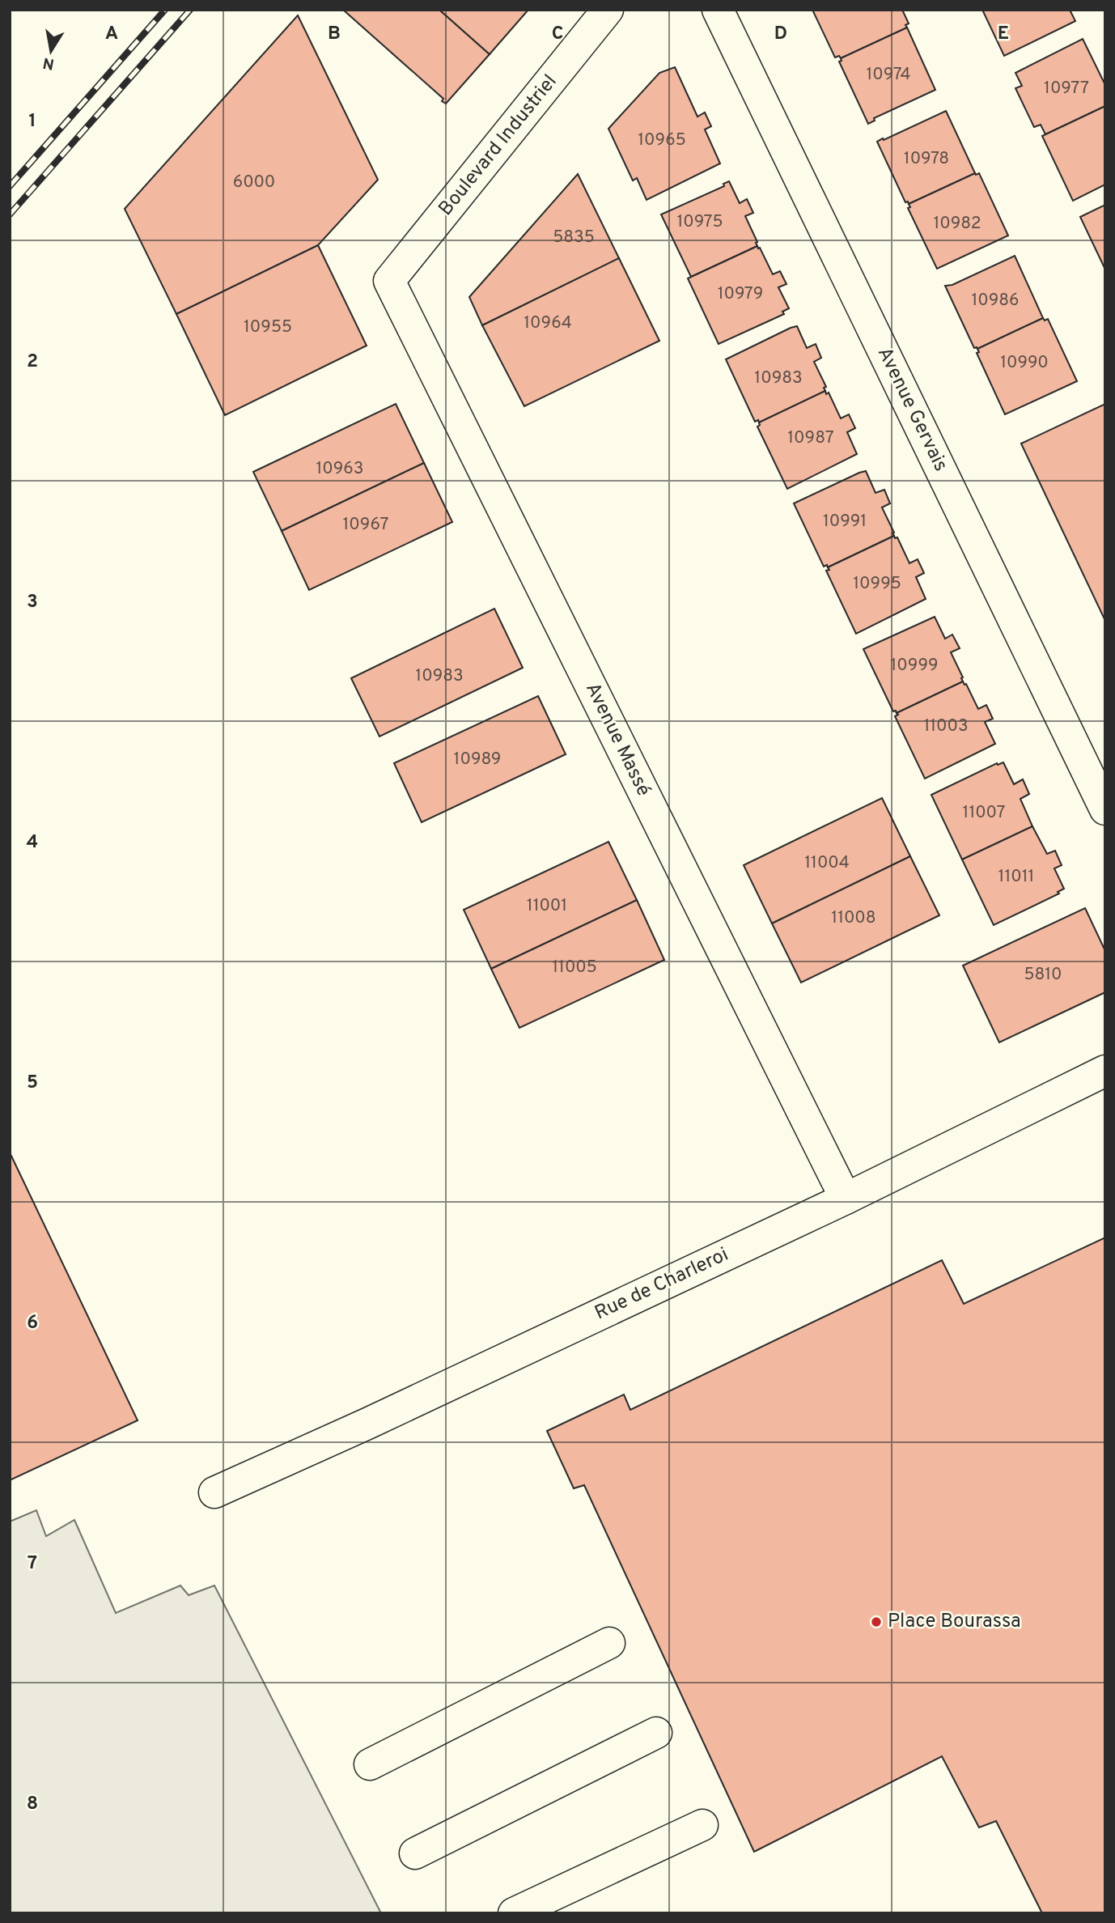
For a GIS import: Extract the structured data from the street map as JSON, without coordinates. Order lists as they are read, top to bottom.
{
  "streets": {
    "street": [
      "Boulevard Industriel",
      "Avenue Gervais",
      "Avenue Massé",
      "Rue de Charleroi"
    ]
  },
  "crossings": [
    ["Boulevard Industriel", "Avenue Massé"],
    ["Avenue Massé", "Rue de Charleroi"]
  ],
  "places": ["Place Bourassa"],
  "house_numbers": [
    "10974",
    "10977",
    "10965",
    "10978",
    "6000",
    "10975",
    "10982",
    "5835",
    "10979",
    "10986",
    "10964",
    "10955",
    "10990",
    "10983",
    "10987",
    "10963",
    "10991",
    "10967",
    "10995",
    "10999",
    "10983",
    "11003",
    "10989",
    "11007",
    "11004",
    "11011",
    "11001",
    "11008",
    "11005",
    "5810"
  ],
  "north": "bottom",
  "grid": {
    "columns": [
      "A",
      "B",
      "C",
      "D",
      "E"
    ],
    "rows": [
      "1",
      "2",
      "3",
      "4",
      "5",
      "6",
      "7",
      "8"
    ]
  }
}
